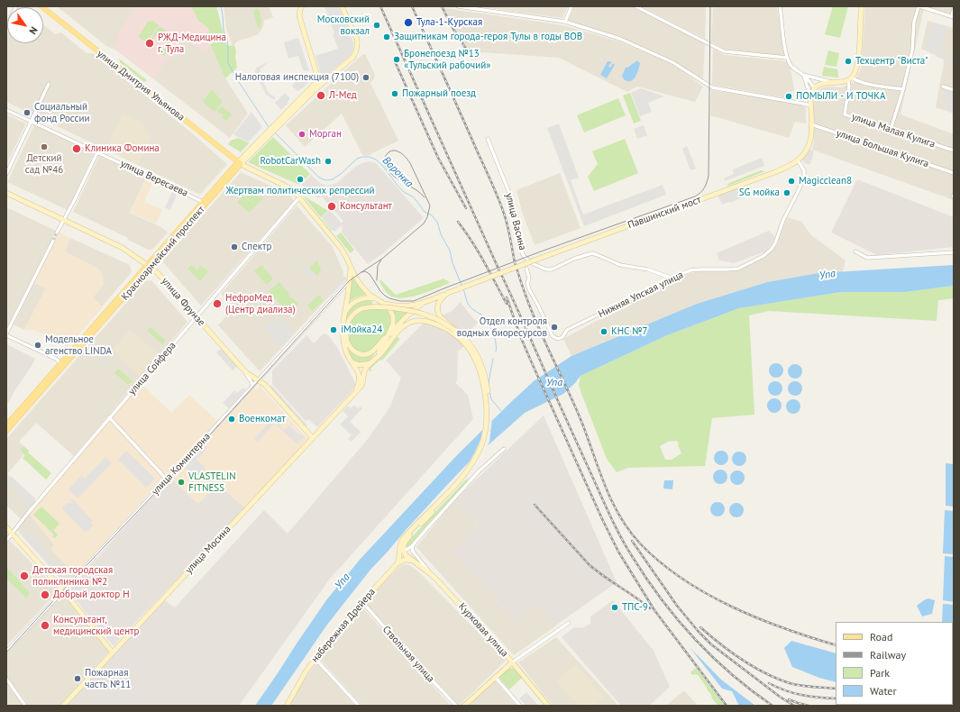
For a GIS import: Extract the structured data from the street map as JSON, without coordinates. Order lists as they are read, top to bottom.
{
  "streets": {
    "main road": [
      "улица Дмитрия Ульянова",
      "Павшинский мост",
      "Красноармейский проспект",
      "улица Фрунзе",
      "улица Коминтерна",
      "улица Мосина",
      "набережная Дрейера",
      "Курковая улица"
    ],
    "street": [
      "улица Малая Кулига",
      "улица Большая Кулига",
      "улица Вересаева",
      "улица Васина",
      "Нижняя Упская улица",
      "улица Сойфера",
      "Ствольная улица"
    ]
  },
  "crossings": [
    ["улица Дмитрия Ульянова", "Красноармейский проспект"],
    ["улица Вересаева", "Красноармейский проспект"],
    ["Павшинский мост", "Нижняя Упская улица"],
    ["улица Васина", "Нижняя Упская улица"],
    ["Красноармейский проспект", "улица Фрунзе"],
    ["улица Фрунзе", "улица Сойфера"],
    ["улица Фрунзе", "улица Коминтерна"],
    ["улица Фрунзе", "улица Мосина"],
    ["набережная Дрейера", "Ствольная улица"]
  ],
  "water": ["Воронка", "Упа"],
  "places": [
    "Тула-1-Курская",
    "Московский вокзал",
    "Защитникам города-героя Тулы в годы ВОВ",
    "РЖД-Медицина г. Тула",
    "Бронепоезд №13 «Тульский рабочий»",
    "Техцентр \"Виста\"",
    "Налоговая инспекция (7100)",
    "Пожарный поезд",
    "Л-Мед",
    "ПОМЫЛИ - И ТОЧКА",
    "Социальный фонд России",
    "Морган",
    "Детский сад №46",
    "Клиника Фомина",
    "RobotCarWash",
    "Жертвам политических репрессий",
    "Magicclean8",
    "SG мойка",
    "Консультант",
    "Спектр",
    "НефроМед (Центр диализа)",
    "Отдел контроля водных биоресурсов",
    "iМойка24",
    "КНС №7",
    "Модельное агенство LINDA",
    "Военкомат",
    "VLASTELIN FITNESS",
    "Детская городская поликлиника №2",
    "Добрый доктор Н",
    "ТПС-9",
    "Консультант, медицинский центр",
    "Пожарная часть №11"
  ],
  "legend": [
    "Road",
    "Railway",
    "Park",
    "Water"
  ],
  "north": "bottom right"
}
